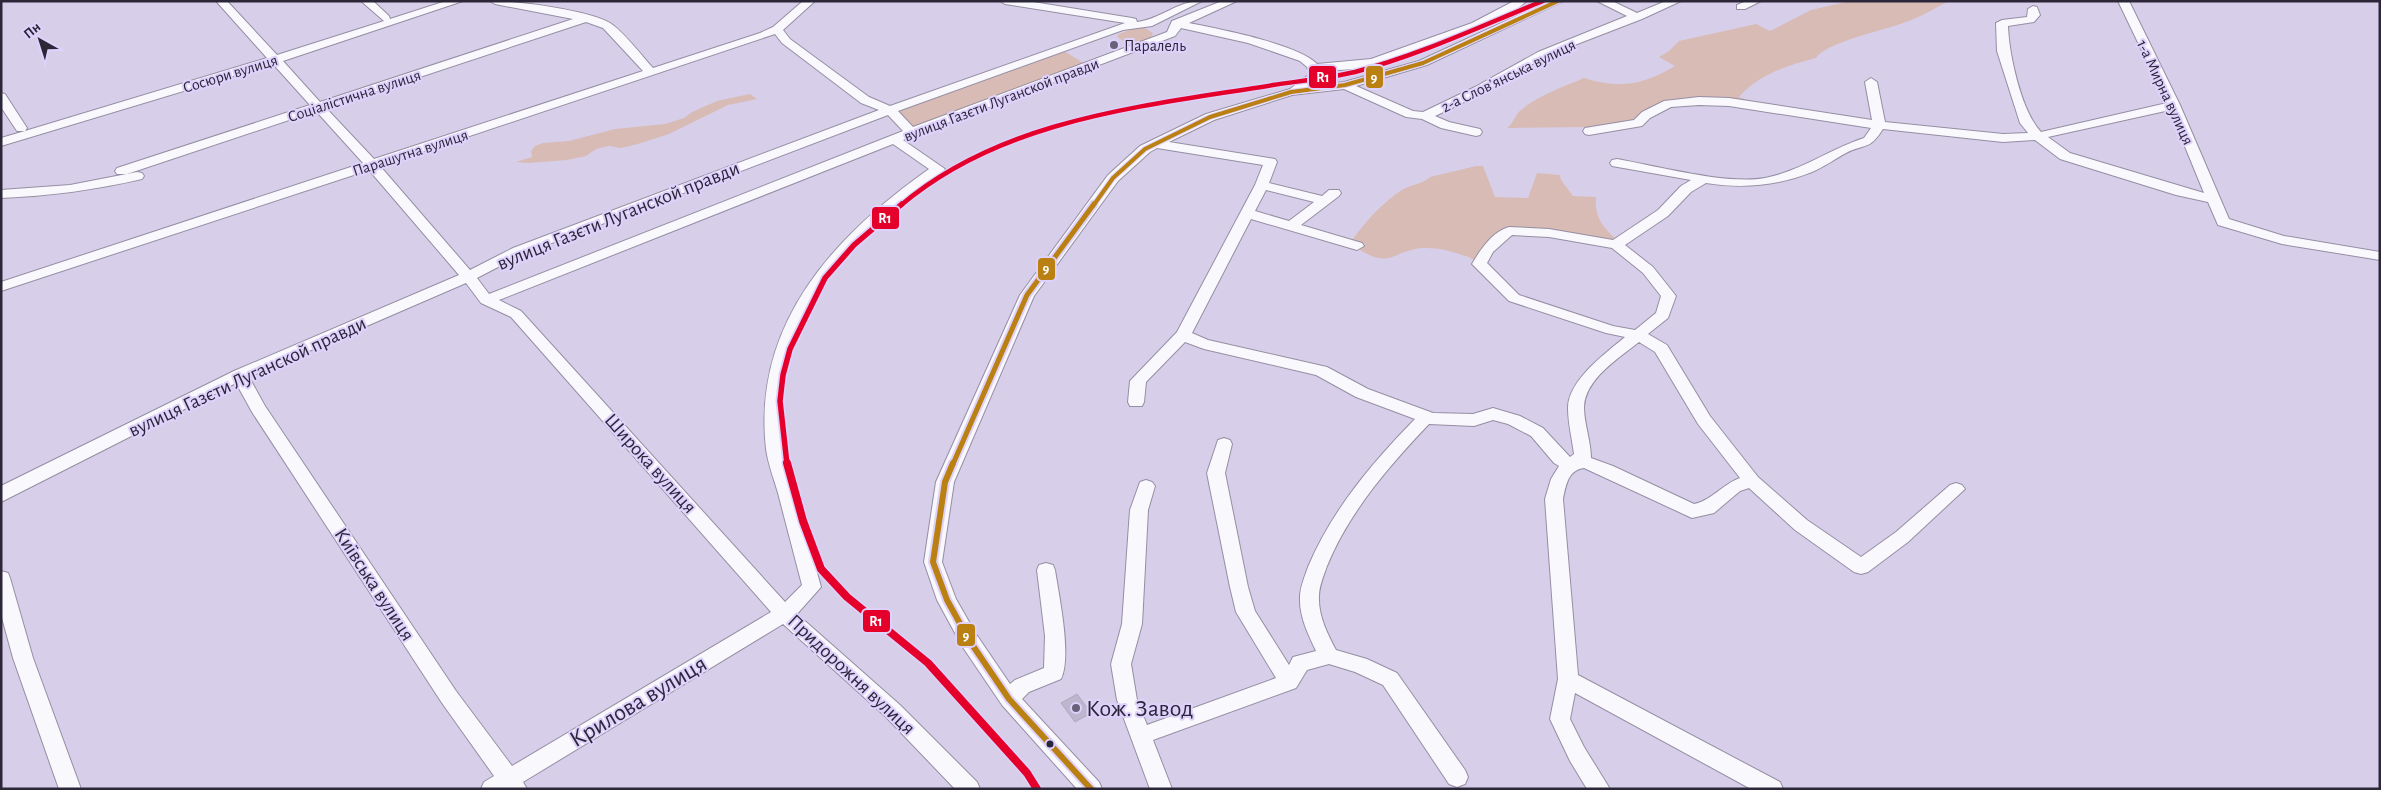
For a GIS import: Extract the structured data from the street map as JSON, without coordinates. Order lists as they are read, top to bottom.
{
  "streets": {
    "street": [
      "Сосюри вулиця",
      "2-а Слов’янська вулиця",
      "1-а Мирна вулиця",
      "Соціалістична вулиця",
      "вулиця Газєти Луганской правди",
      "Парашутна вулиця",
      "Широка вулиця",
      "Київська вулиця",
      "Придорожня вулиця",
      "Крилова вулиця"
    ]
  },
  "crossings": [
    ["вулиця Газєти Луганской правди", "Широка вулиця"],
    ["вулиця Газєти Луганской правди", "Київська вулиця"],
    ["вулиця Газєти Луганской правди", "Придорожня вулиця"],
    ["Широка вулиця", "Придорожня вулиця"],
    ["Широка вулиця", "Крилова вулиця"],
    ["Київська вулиця", "Крилова вулиця"],
    ["Придорожня вулиця", "Крилова вулиця"]
  ],
  "places": ["Паралель", "Кож. Завод"],
  "lines": ["transit line R1", "transit line 9"],
  "north": "top left"
}
